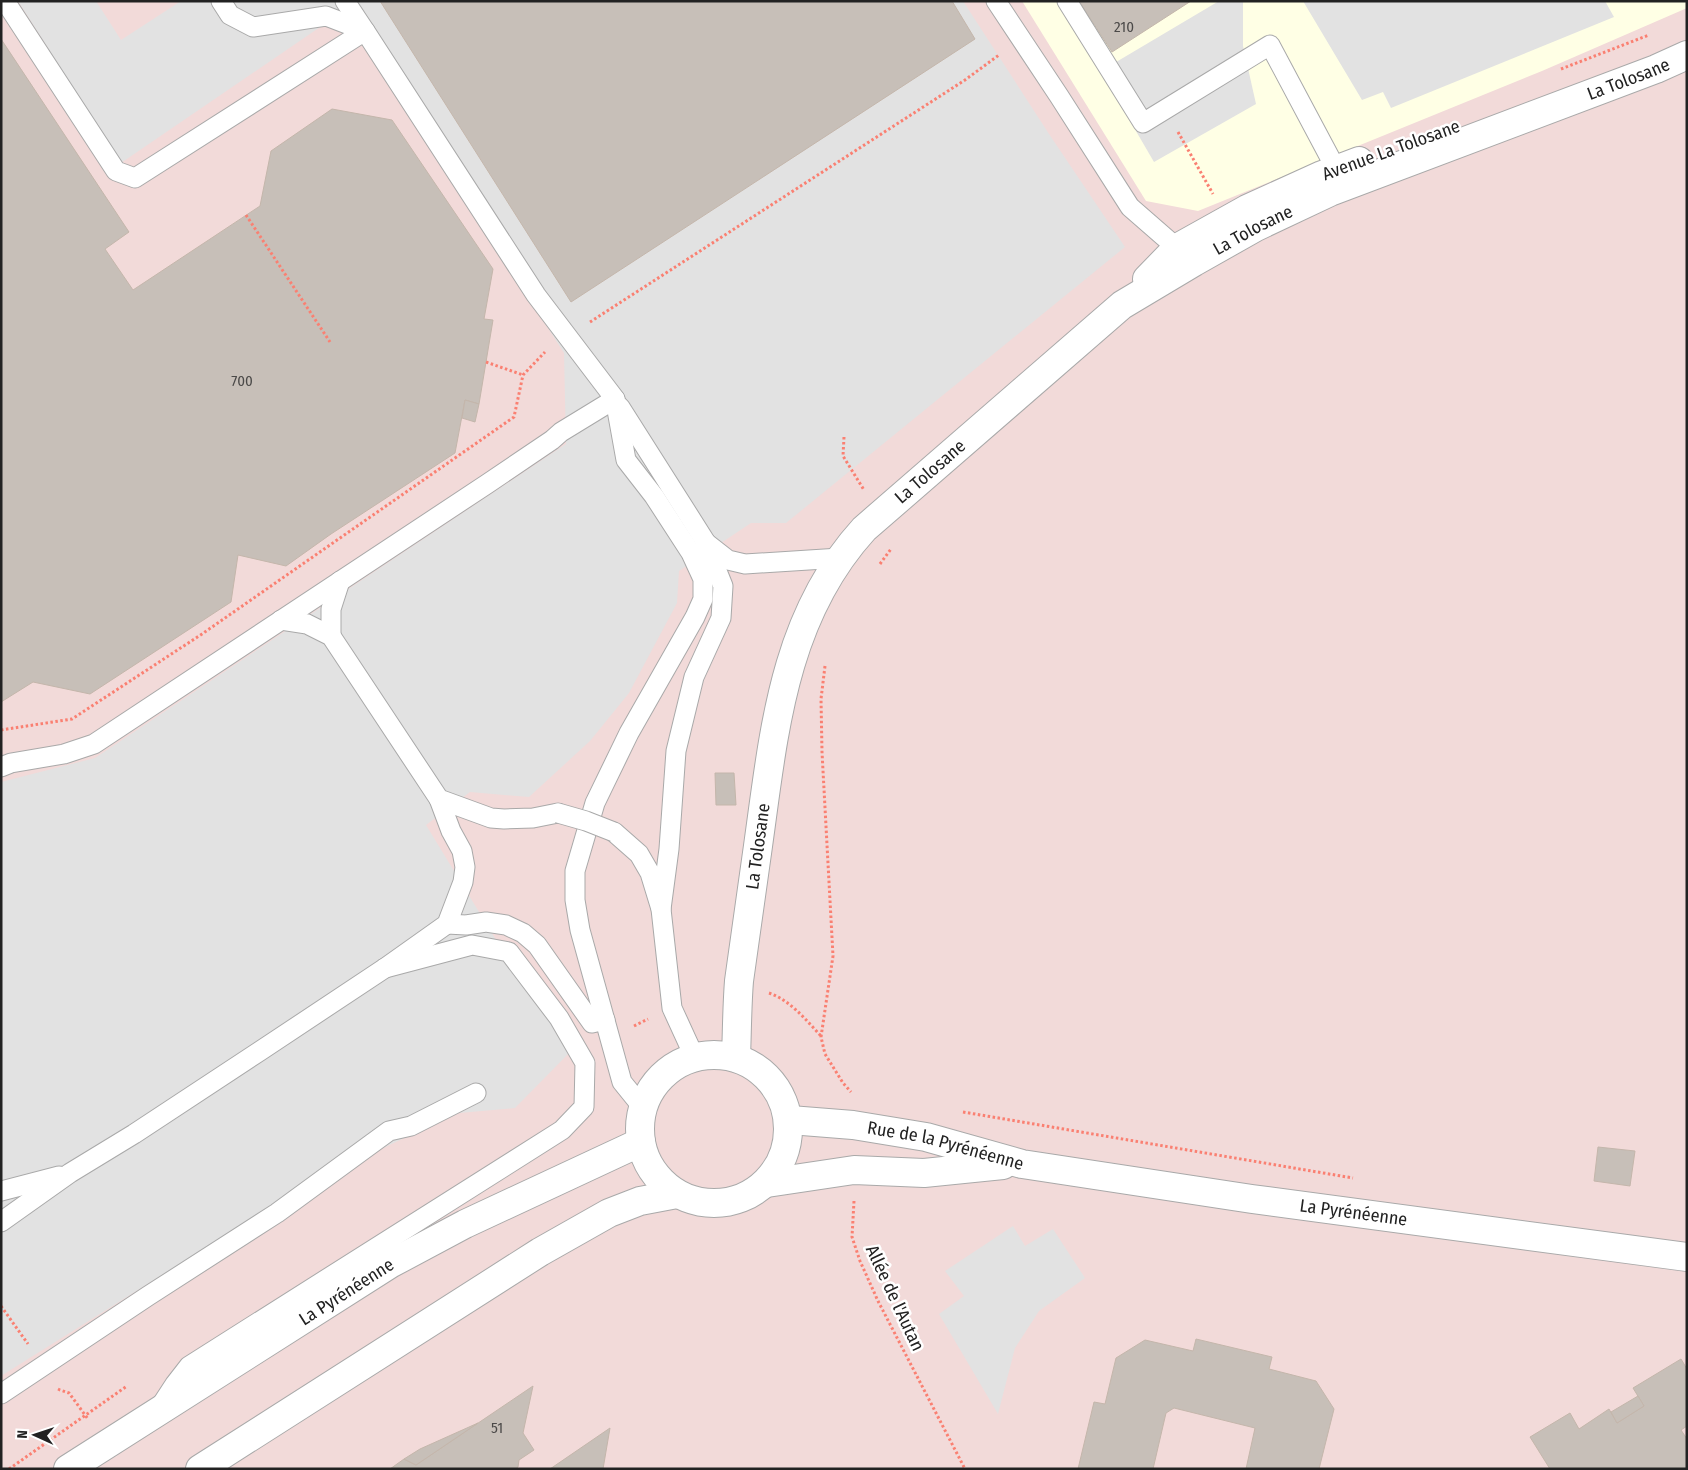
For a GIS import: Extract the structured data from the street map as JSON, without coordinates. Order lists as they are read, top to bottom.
{
  "streets": {
    "street": [
      "La Tolosane",
      "Avenue La Tolosane",
      "Rue de la Pyrénéenne",
      "La Pyrénéenne"
    ],
    "path": ["Allée de l'Autan"]
  },
  "crossings": [
    ["La Tolosane", "Avenue La Tolosane"],
    ["La Tolosane", "Rue de la Pyrénéenne"],
    ["La Tolosane", "La Pyrénéenne"],
    ["Rue de la Pyrénéenne", "La Pyrénéenne"],
    ["Rue de la Pyrénéenne", "Allée de l'Autan"]
  ],
  "house_numbers": ["210", "700", "51"],
  "north": "left"
}
